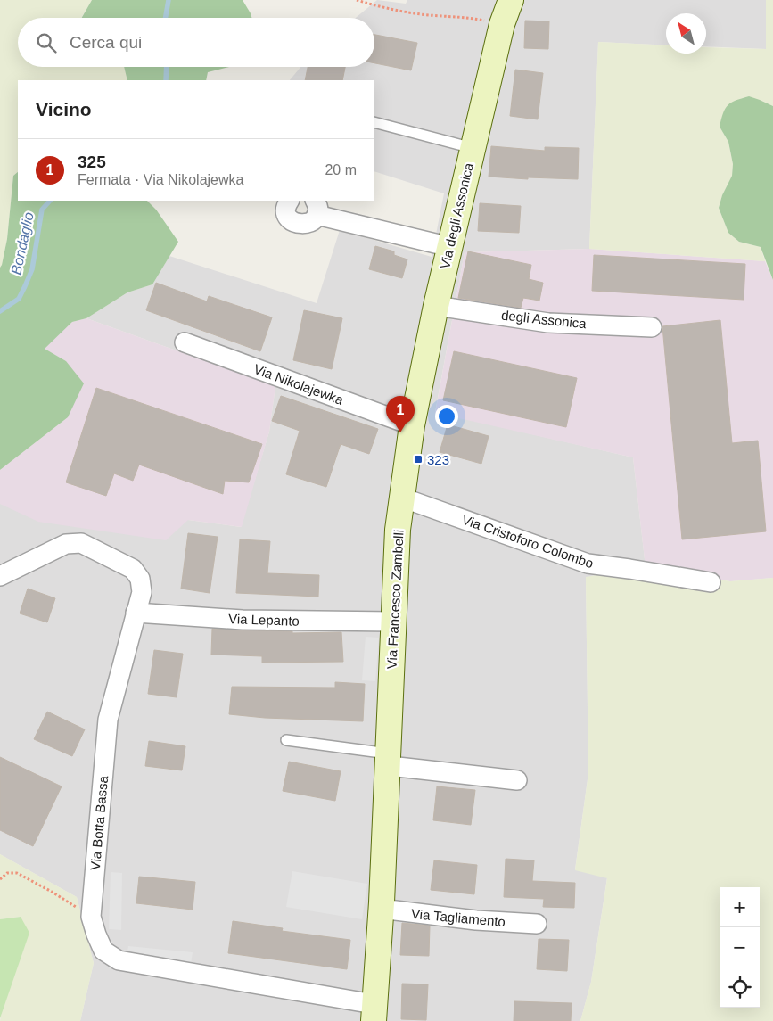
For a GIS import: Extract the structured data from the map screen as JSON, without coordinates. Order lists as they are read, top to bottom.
{
  "streets": {
    "main road": ["Via degli Assonica", "Via Francesco Zambelli"],
    "street": [
      "degli Assonica",
      "Via Nikolajewka",
      "Via Cristoforo Colombo",
      "Via Lepanto",
      "Via Botta Bassa",
      "Via Tagliamento"
    ]
  },
  "crossings": [
    ["Via degli Assonica", "degli Assonica"],
    ["Via degli Assonica", "Via Nikolajewka"],
    ["Via degli Assonica", "Via Francesco Zambelli"],
    ["Via Nikolajewka", "Via Francesco Zambelli"],
    ["Via Cristoforo Colombo", "Via Francesco Zambelli"],
    ["Via Francesco Zambelli", "Via Lepanto"],
    ["Via Francesco Zambelli", "Via Botta Bassa"],
    ["Via Francesco Zambelli", "Via Tagliamento"],
    ["Via Lepanto", "Via Botta Bassa"]
  ],
  "water": ["Bondaglio"],
  "places": {
    "transit": ["323"]
  },
  "north": "top left",
  "page": {
    "search": "Cerca qui",
    "heading": "Vicino",
    "list": [
      {
        "mark": "1",
        "name": "325",
        "note": "Fermata · Via Nikolajewka",
        "value": "20 m"
      }
    ],
    "pins": "1",
    "map_buttons": ["+", "−"]
  }
}
